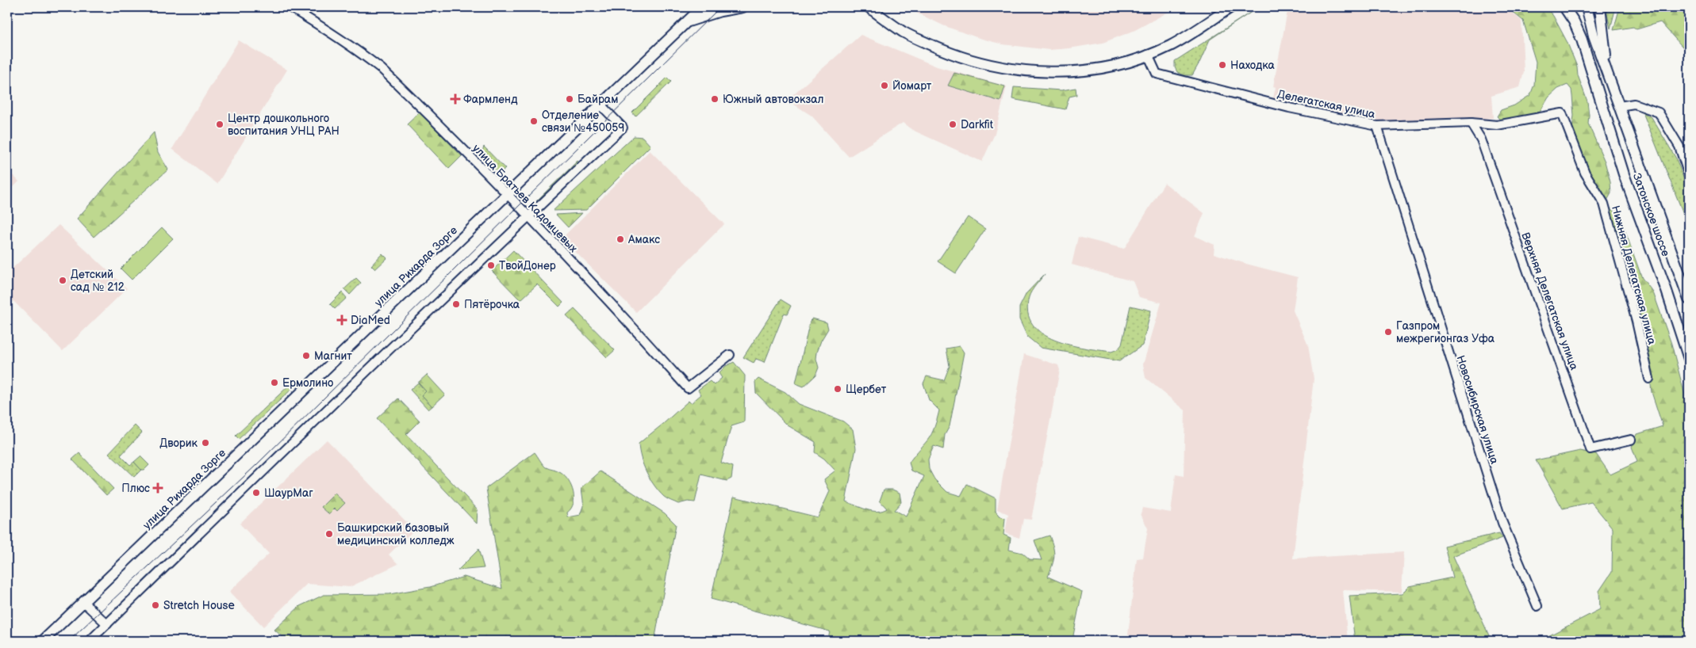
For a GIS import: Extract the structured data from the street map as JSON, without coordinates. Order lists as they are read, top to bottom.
{
  "streets": {
    "main road": ["Затонское шоссе", "улица Рихарда Зорге"],
    "street": [
      "Делегатская улица",
      "улица Братьев Кадомцевых",
      "Нижняя Делегатская улица",
      "Верхняя Делегатская улица",
      "Новосибирская улица"
    ]
  },
  "crossings": [
    ["Делегатская улица", "Нижняя Делегатская улица"],
    ["Делегатская улица", "Верхняя Делегатская улица"],
    ["Делегатская улица", "Новосибирская улица"],
    ["улица Братьев Кадомцевых", "улица Рихарда Зорге"]
  ],
  "places": {
    "other": [
      "Находка",
      "Йомарт",
      "Байрам",
      "Южный автовокзал",
      "Отделение связи №450059",
      "Центр дошкольного воспитания УНЦ РАН",
      "Darkfit",
      "Амакс",
      "ТвойДонер",
      "Детский сад № 212",
      "Пятёрочка",
      "Газпром межрегионгаз Уфа",
      "Магнит",
      "Ермолино",
      "Щербет",
      "Дворик",
      "ШаурМаг",
      "Башкирский базовый медицинский колледж",
      "Stretch House"
    ],
    "health": ["Фармленд", "DiaMed", "Плюс"]
  }
}
